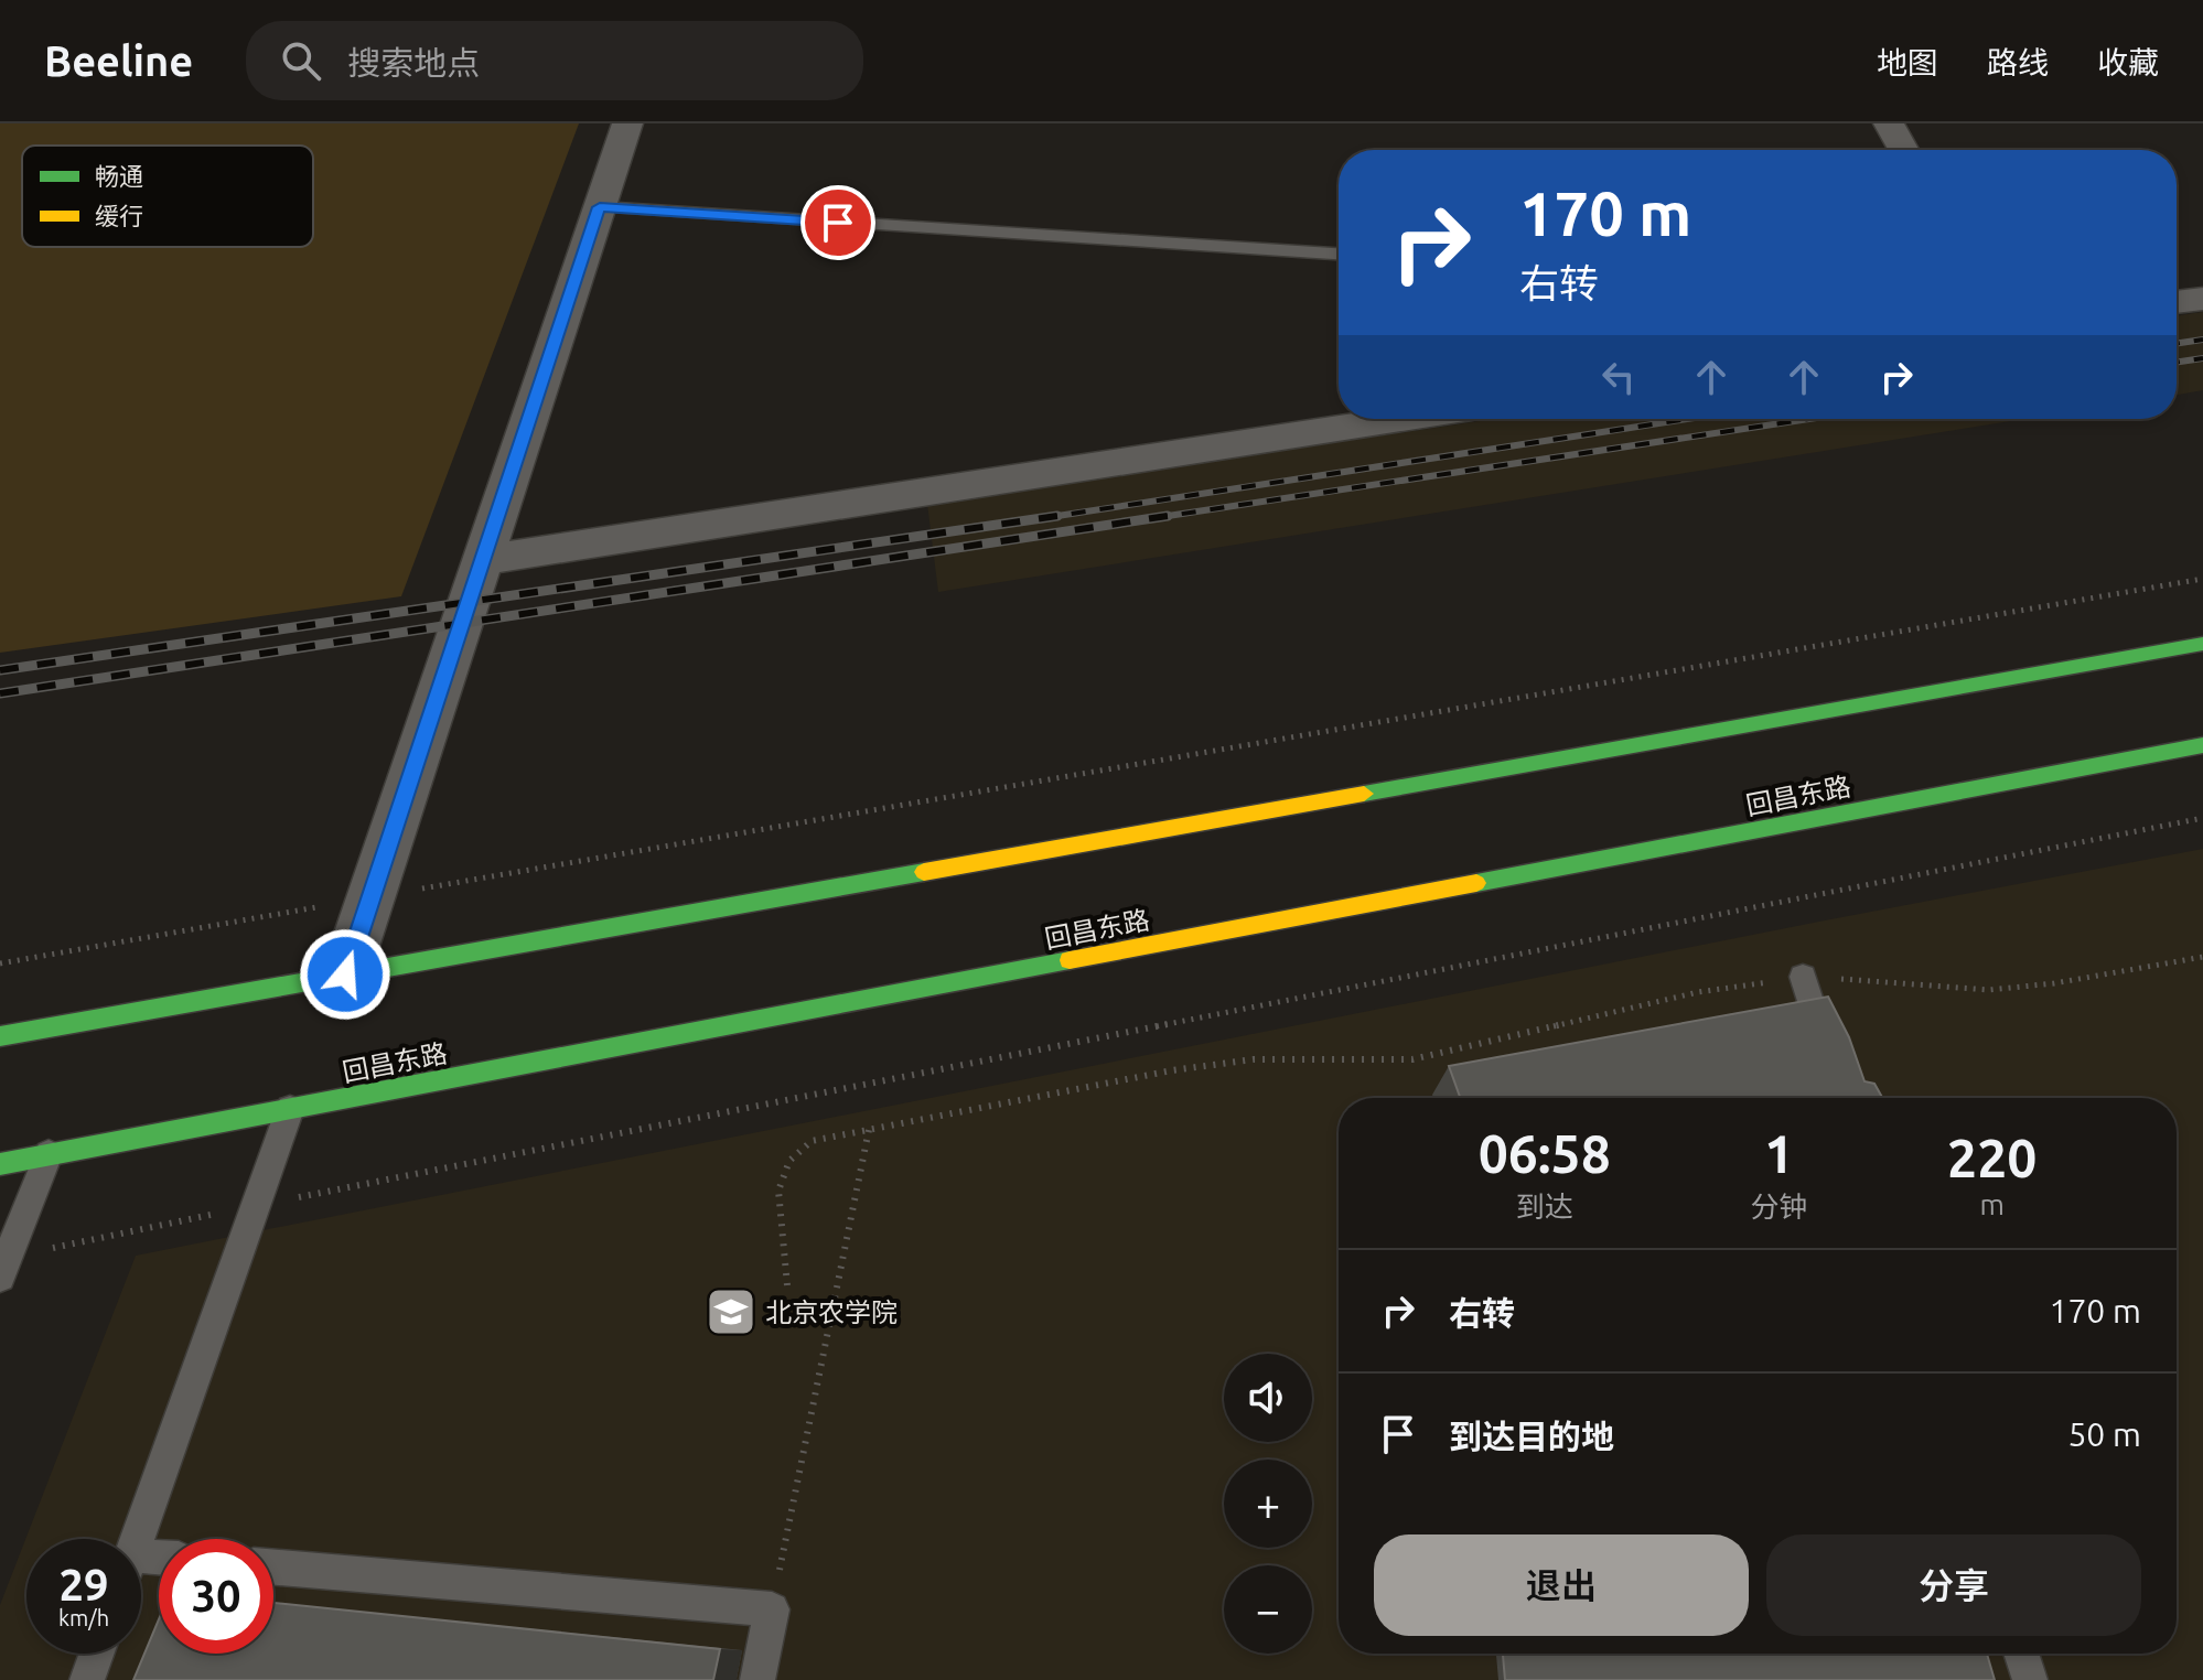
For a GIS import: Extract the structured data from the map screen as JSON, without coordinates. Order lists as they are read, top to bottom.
{
  "streets": {
    "main road": ["回昌东路"]
  },
  "places": {
    "school or university": ["北京农学院"]
  },
  "legend": ["畅通", "缓行"],
  "page": {
    "header": "Beeline",
    "search": "搜索地点",
    "nav": ["地图", "路线", "收藏"],
    "turn": ["170 m", "右转"],
    "eta": [
      "06:58",
      "到达",
      "1",
      "分钟",
      "220",
      "m"
    ],
    "list": [
      {
        "name": "右转",
        "value": "170 m"
      },
      {
        "name": "到达目的地",
        "value": "50 m"
      }
    ],
    "map_buttons": ["+", "−"],
    "buttons": ["退出", "分享"],
    "speed": "29 km/h",
    "limit": "30"
  }
}
